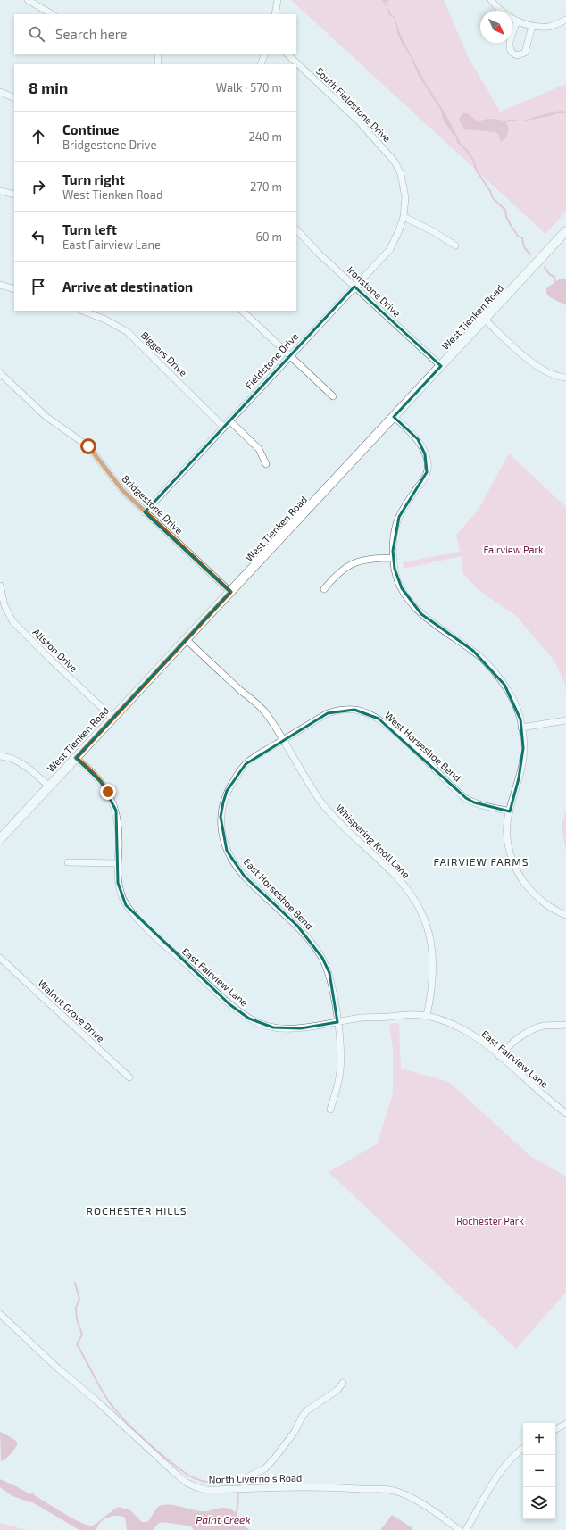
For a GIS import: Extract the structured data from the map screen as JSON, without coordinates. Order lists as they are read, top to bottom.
{
  "streets": {
    "street": [
      "South Fieldstone Drive",
      "Ironstone Drive",
      "West Tienken Road",
      "Biggers Drive",
      "Fieldstone Drive",
      "Bridgestone Drive",
      "Allston Drive",
      "West Horseshoe Bend",
      "Whispering Knoll Lane",
      "East Horseshoe Bend",
      "East Fairview Lane",
      "Walnut Grove Drive",
      "North Livernois Road"
    ]
  },
  "crossings": [
    ["South Fieldstone Drive", "Fieldstone Drive"],
    ["Ironstone Drive", "West Tienken Road"],
    ["Ironstone Drive", "Fieldstone Drive"],
    ["West Tienken Road", "Bridgestone Drive"],
    ["West Tienken Road", "Allston Drive"],
    ["West Tienken Road", "Whispering Knoll Lane"],
    ["West Tienken Road", "East Fairview Lane"],
    ["Biggers Drive", "Fieldstone Drive"],
    ["Fieldstone Drive", "Bridgestone Drive"],
    ["West Horseshoe Bend", "Whispering Knoll Lane"],
    ["West Horseshoe Bend", "East Horseshoe Bend"],
    ["Whispering Knoll Lane", "East Horseshoe Bend"],
    ["Whispering Knoll Lane", "East Fairview Lane"],
    ["East Horseshoe Bend", "East Fairview Lane"]
  ],
  "districts": ["FAIRVIEW FARMS", "ROCHESTER HILLS"],
  "water": ["Paint Creek"],
  "parks": ["Fairview Park", "Rochester Park"],
  "north": "bottom right",
  "page": {
    "search": "Search here",
    "heading": ["8 min", "Walk · 570 m"],
    "list": [
      ["Continue", "Bridgestone Drive", "240 m"],
      ["Turn right", "West Tienken Road", "270 m"],
      ["Turn left", "East Fairview Lane", "60 m"],
      "Arrive at destination"
    ],
    "map_buttons": ["+", "−"]
  }
}
